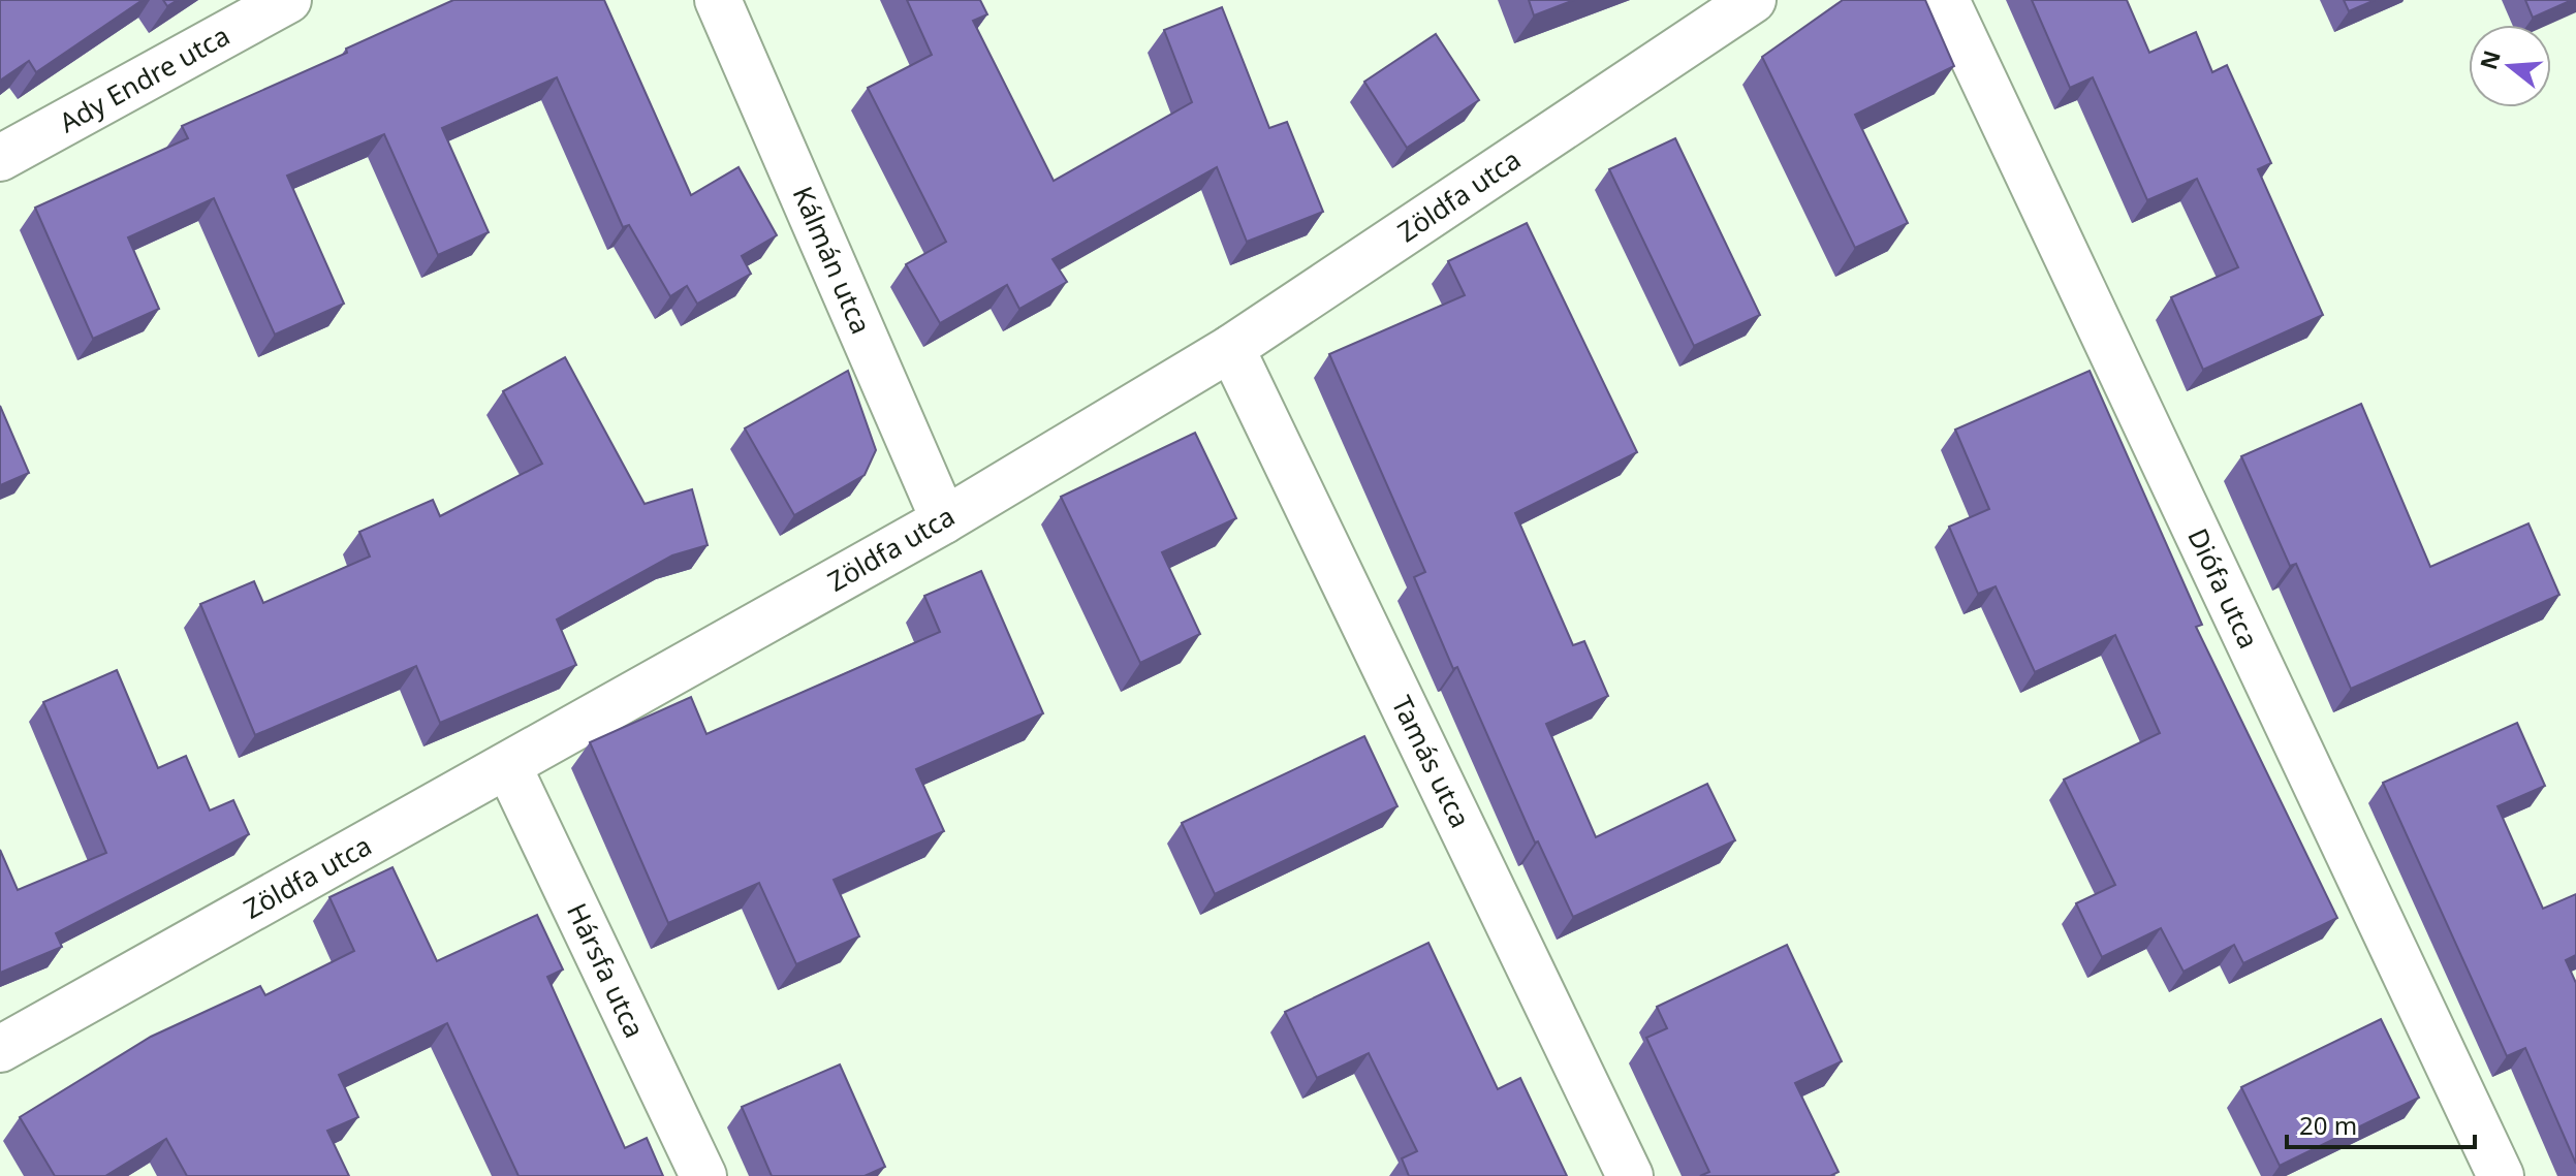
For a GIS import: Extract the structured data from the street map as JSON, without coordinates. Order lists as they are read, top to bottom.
{
  "streets": {
    "street": [
      "Ady Endre utca",
      "Zöldfa utca",
      "Kálmán utca",
      "Diófa utca",
      "Tamás utca",
      "Hársfa utca"
    ]
  },
  "crossings": [
    ["Zöldfa utca", "Kálmán utca"],
    ["Zöldfa utca", "Tamás utca"],
    ["Zöldfa utca", "Hársfa utca"]
  ],
  "scale_bar": "20 m",
  "north": "left"
}
